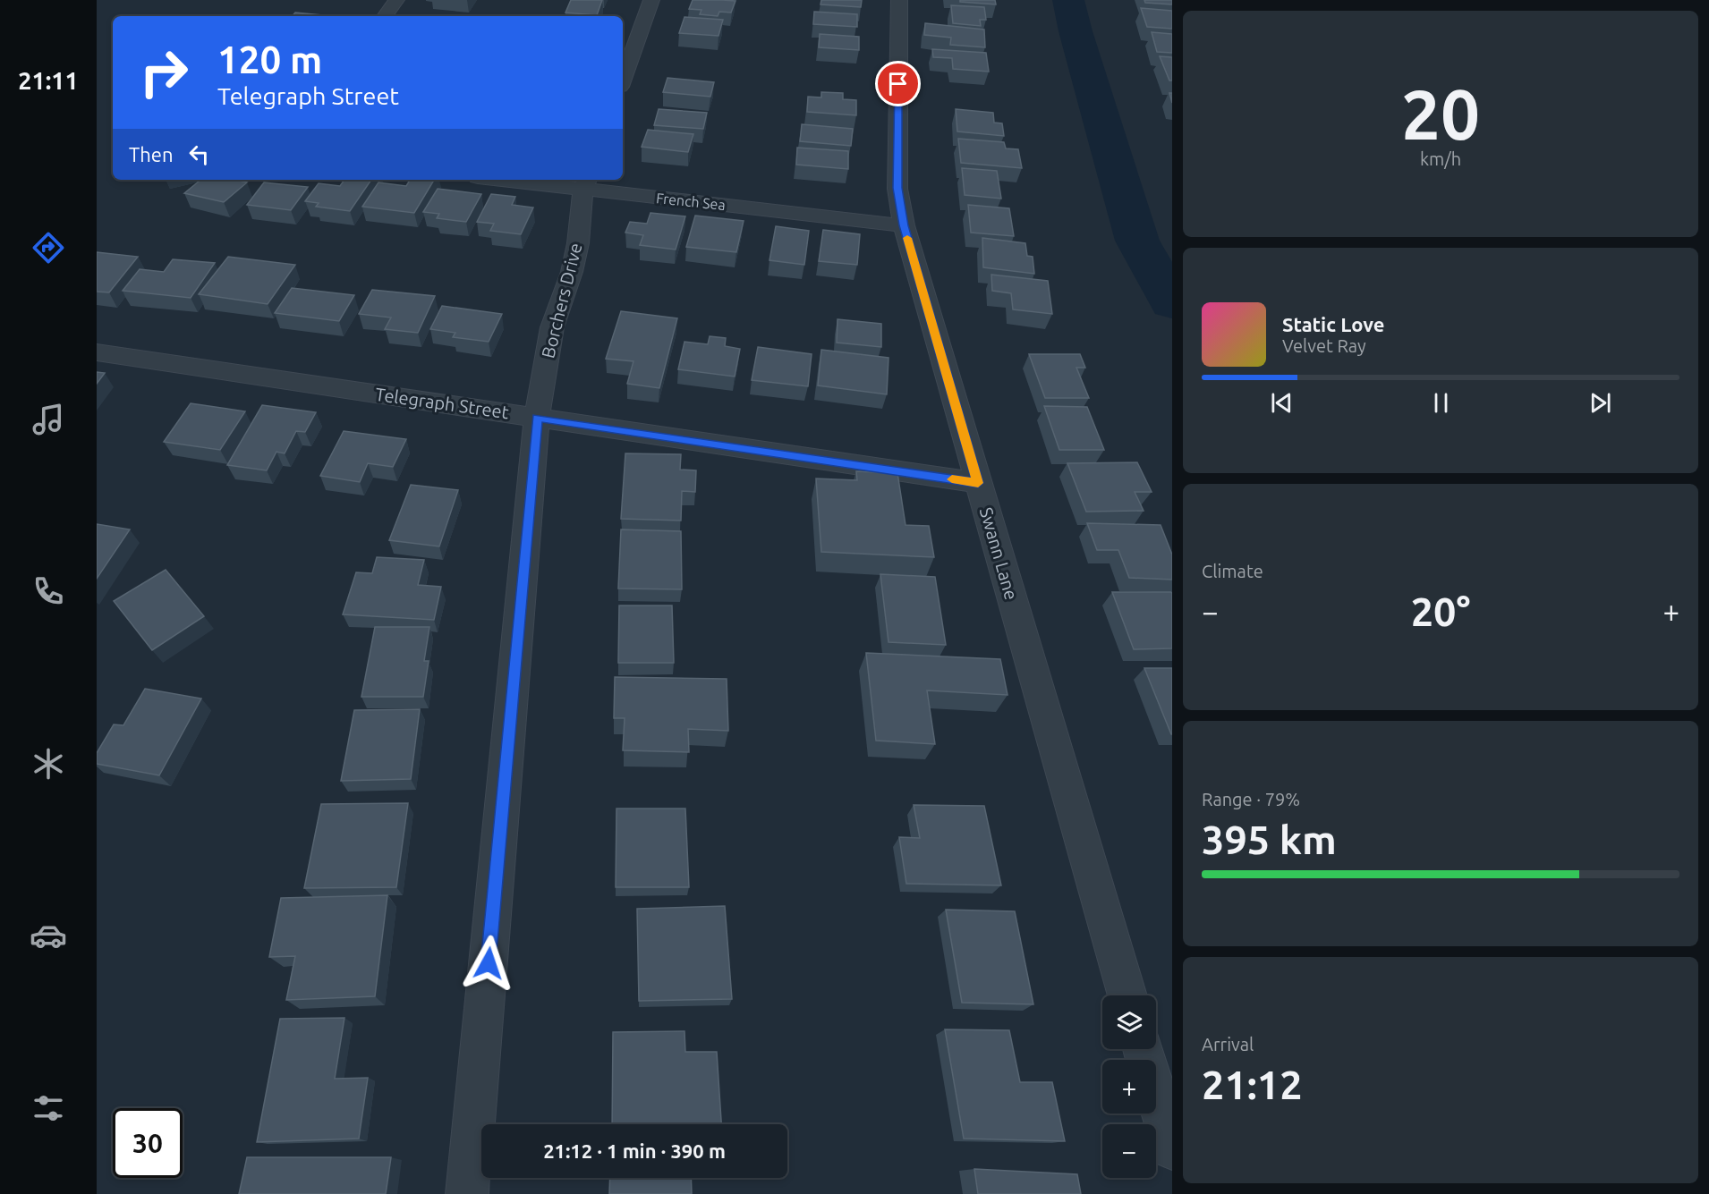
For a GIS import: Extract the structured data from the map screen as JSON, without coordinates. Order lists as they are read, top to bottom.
{
  "streets": {
    "street": [
      "French Sea",
      "Borchers Drive",
      "Telegraph Street",
      "Swann Lane"
    ]
  },
  "crossings": [
    ["French Sea", "Borchers Drive"],
    ["French Sea", "Swann Lane"],
    ["Borchers Drive", "Telegraph Street"],
    ["Telegraph Street", "Swann Lane"]
  ],
  "page": {
    "tabs": "21:11",
    "tile": [
      ["20", "km/h"],
      "Climate",
      ["Range · 79%", "395 km"],
      ["Arrival", "21:12"]
    ],
    "turn": ["120 m", "Telegraph Street"],
    "then": "Then",
    "song": ["Static Love", "Velvet Ray"],
    "heat": ["−", "20°", "+"],
    "map_buttons": ["+", "−"],
    "limit": "30",
    "trip": "21:12 · 1 min · 390 m"
  }
}
